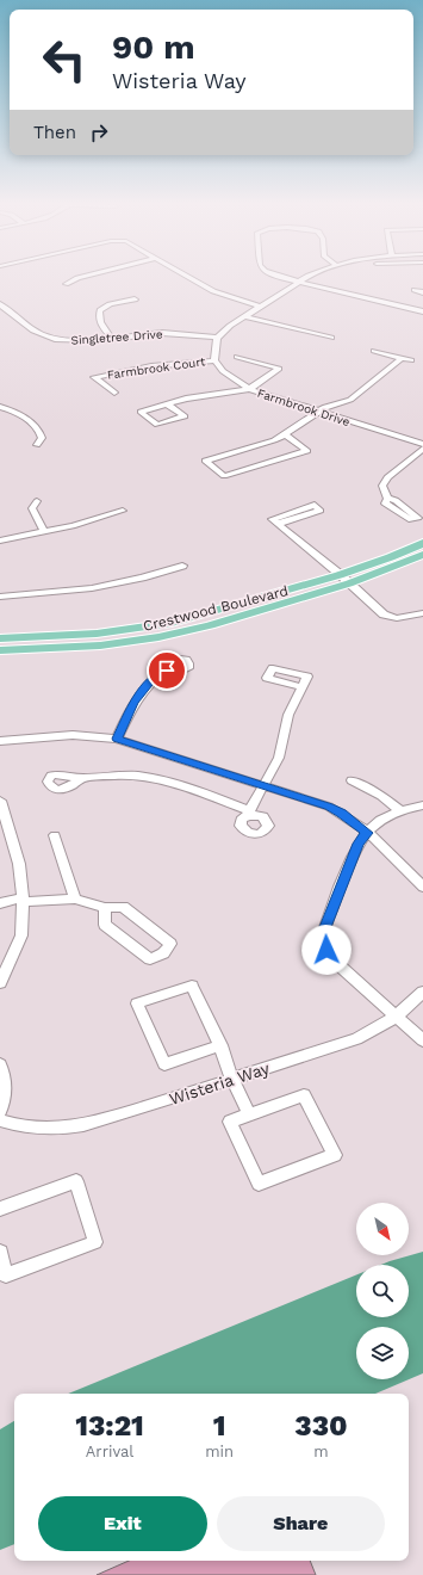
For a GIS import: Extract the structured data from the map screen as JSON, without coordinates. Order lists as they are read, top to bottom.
{
  "streets": {
    "main road": ["Crestwood Boulevard"],
    "street": [
      "Singletree Drive",
      "Farmbrook Court",
      "Farmbrook Drive",
      "Wisteria Way"
    ]
  },
  "crossings": [
    ["Farmbrook Court", "Farmbrook Drive"]
  ],
  "north": "bottom right",
  "page": {
    "turn": ["90 m", "Wisteria Way"],
    "then": "Then",
    "eta": [
      "13:21",
      "Arrival",
      "1",
      "min",
      "330",
      "m"
    ],
    "buttons": ["Exit", "Share"]
  }
}
